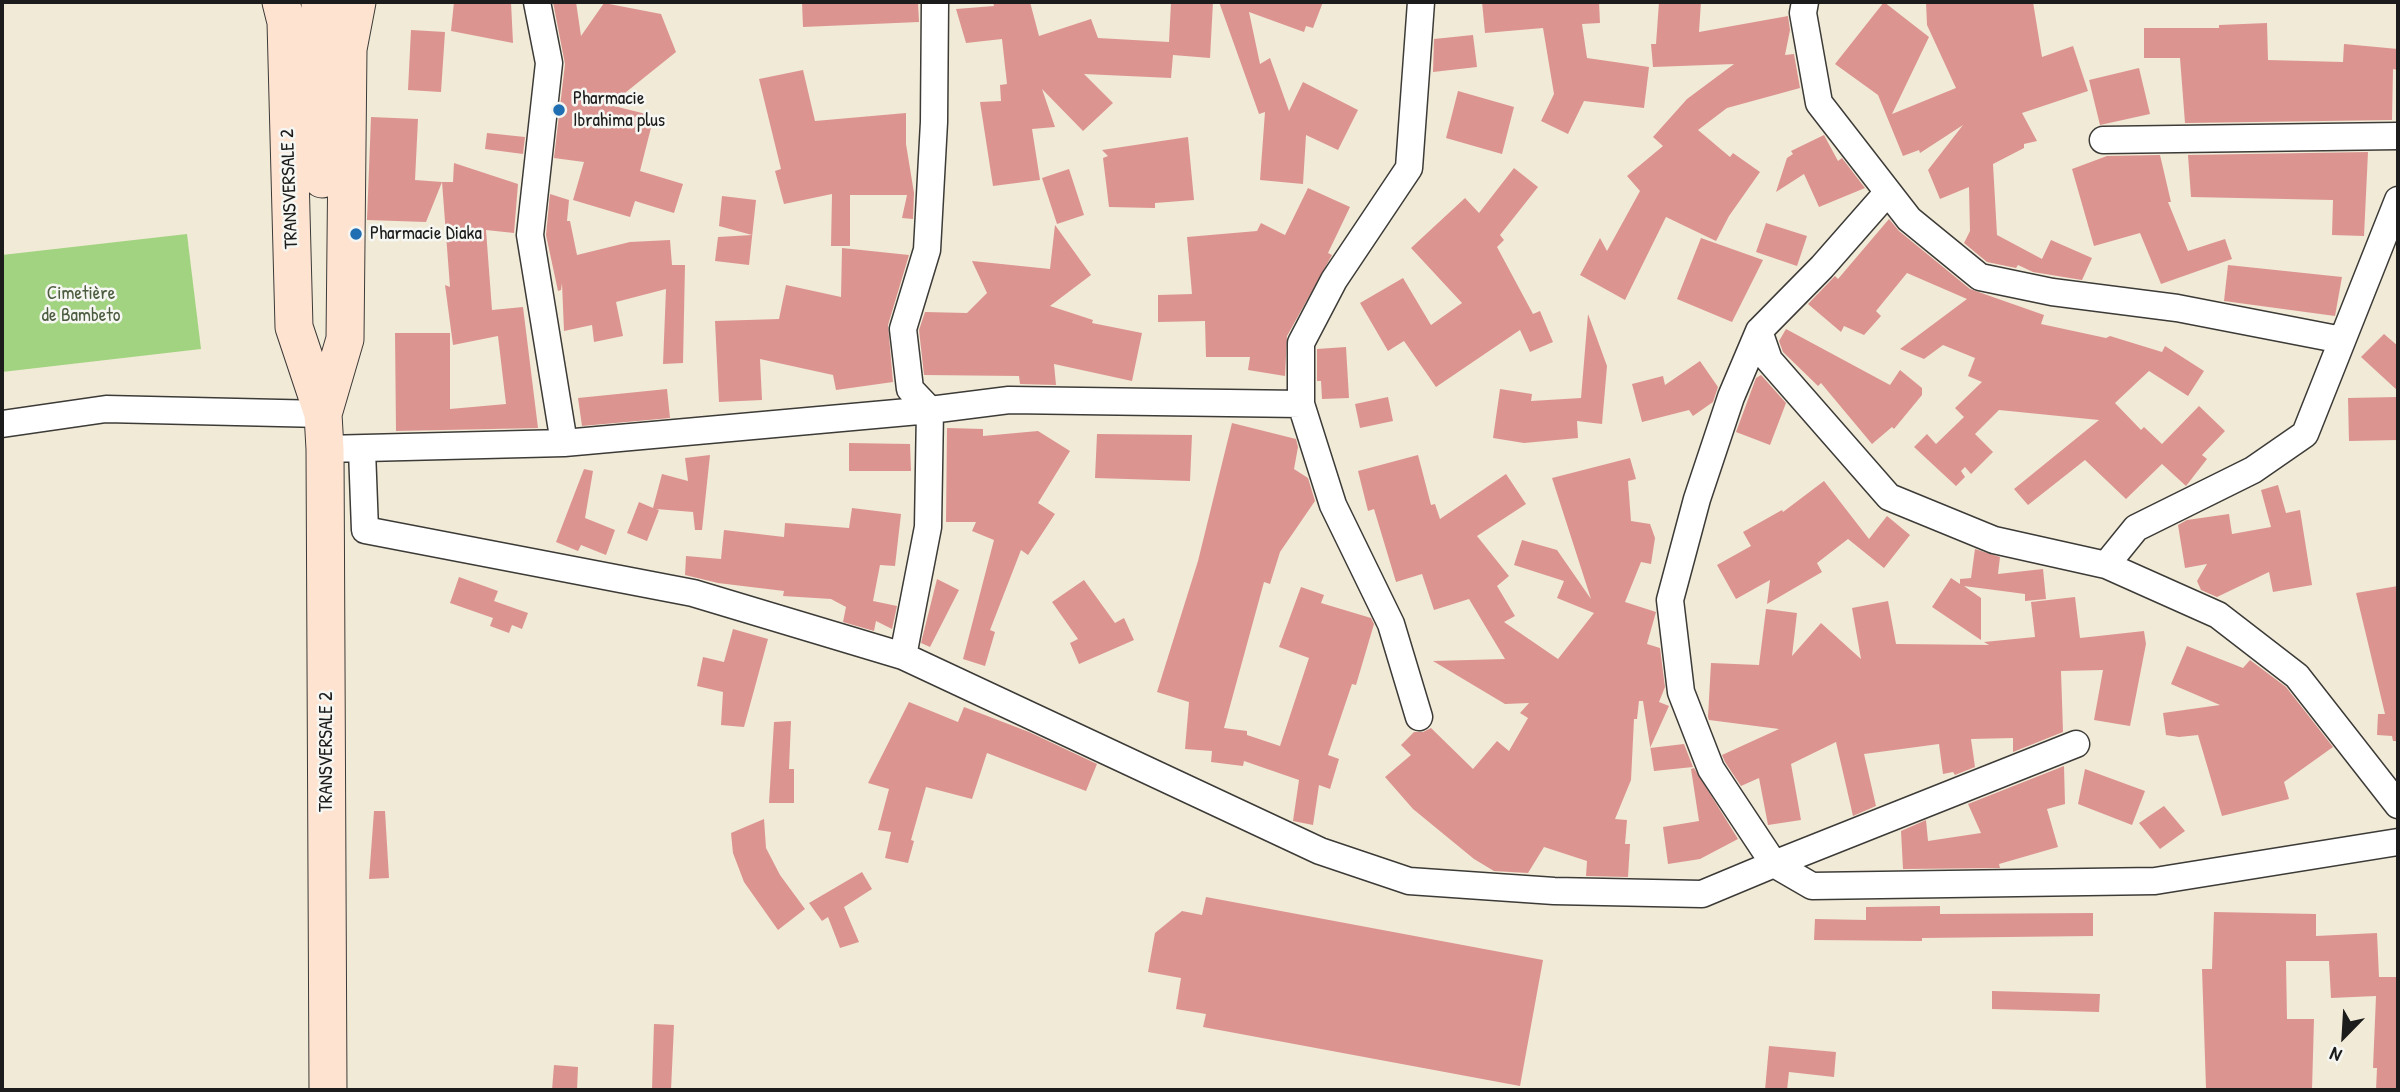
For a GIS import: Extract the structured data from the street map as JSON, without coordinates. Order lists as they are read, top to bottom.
{
  "streets": {
    "main road": ["TRANSVERSALE 2"]
  },
  "parks": ["Cimetière de Bambeto"],
  "places": ["Pharmacie Ibrahima plus", "Pharmacie Diaka"],
  "north": "bottom left"
}
